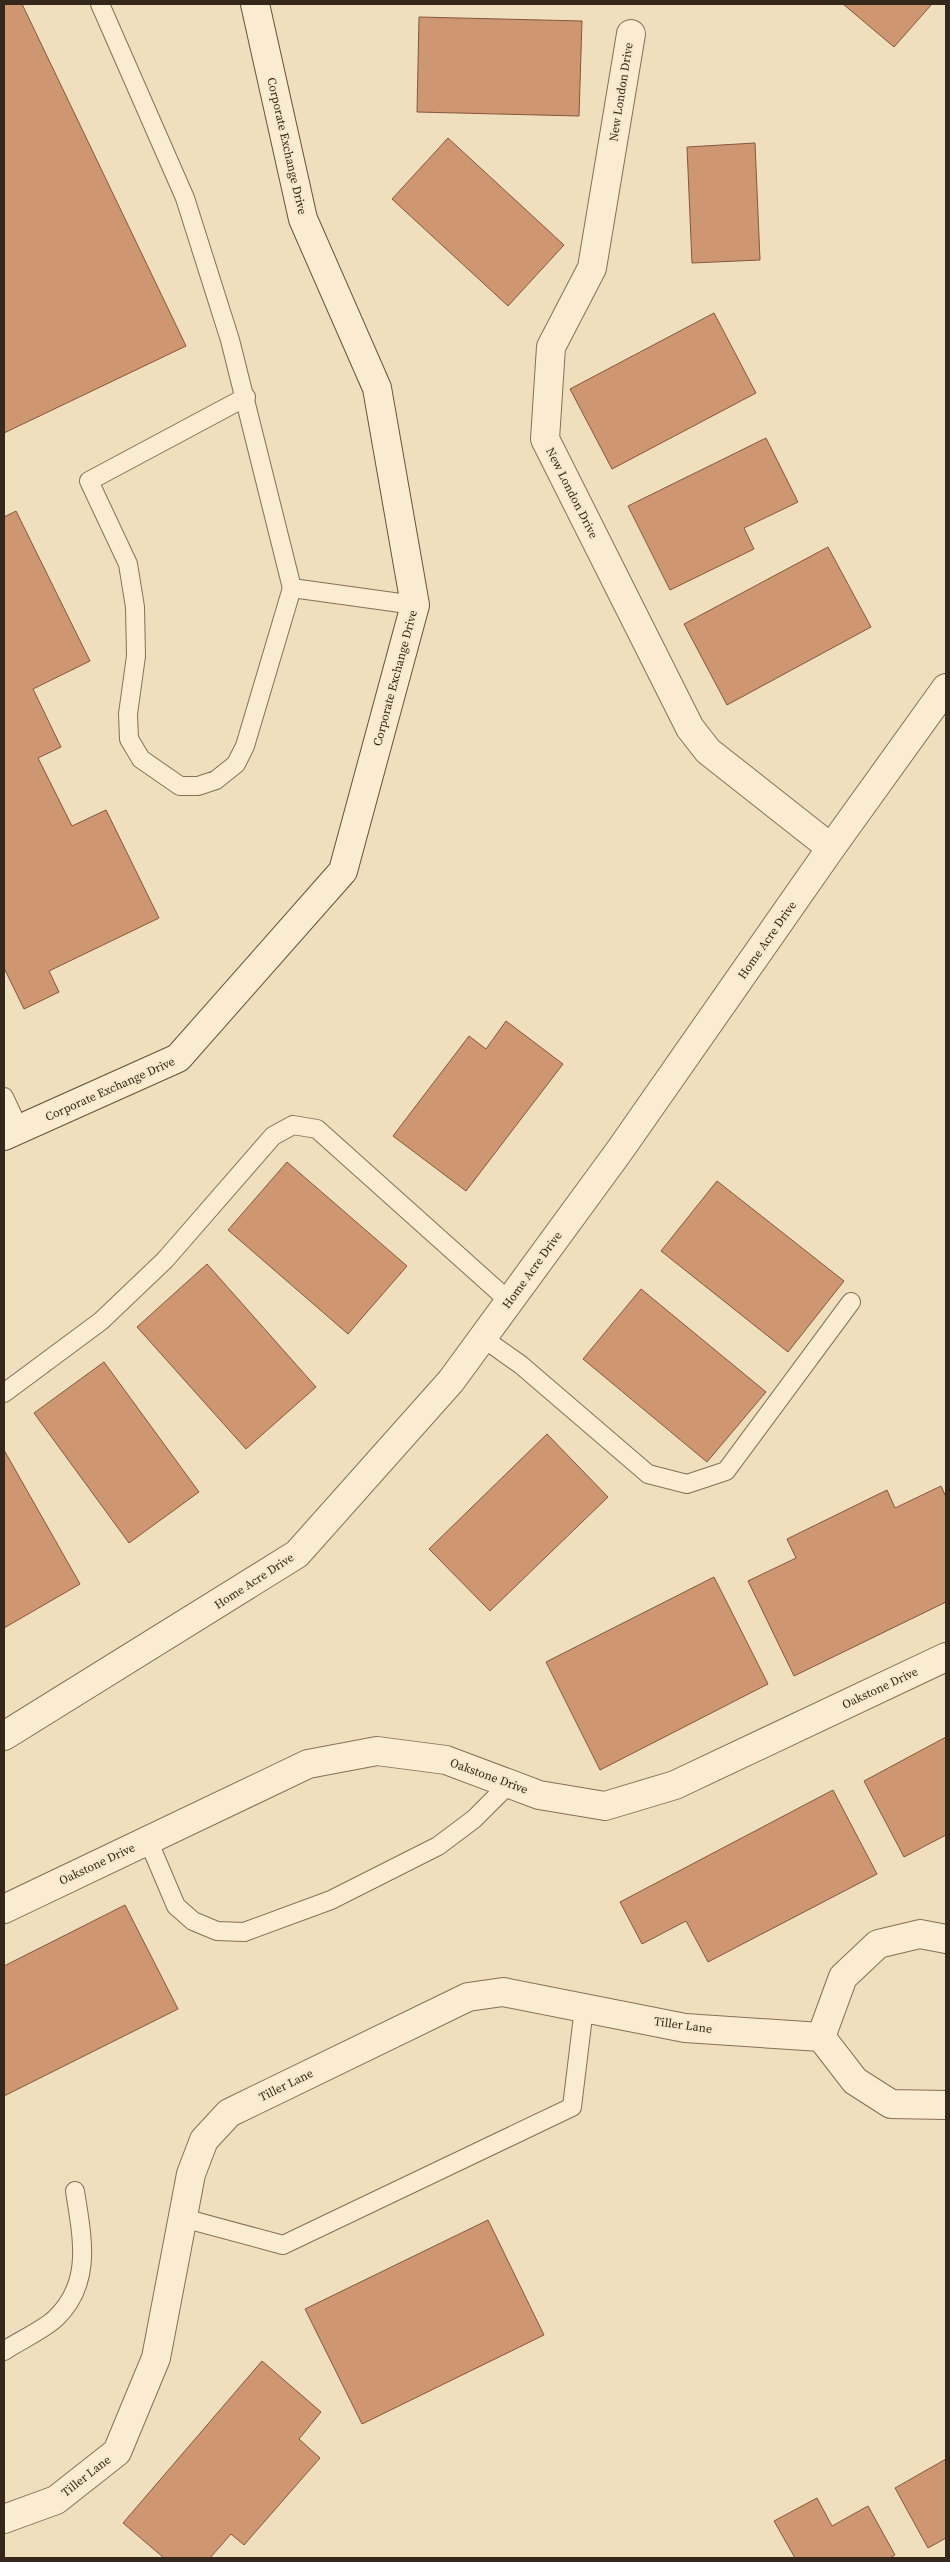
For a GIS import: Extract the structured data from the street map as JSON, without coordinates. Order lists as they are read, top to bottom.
{
  "streets": {
    "street": [
      "New London Drive",
      "Corporate Exchange Drive",
      "Home Acre Drive",
      "Oakstone Drive",
      "Tiller Lane"
    ]
  },
  "crossings": [
    ["New London Drive", "Home Acre Drive"]
  ]
}
